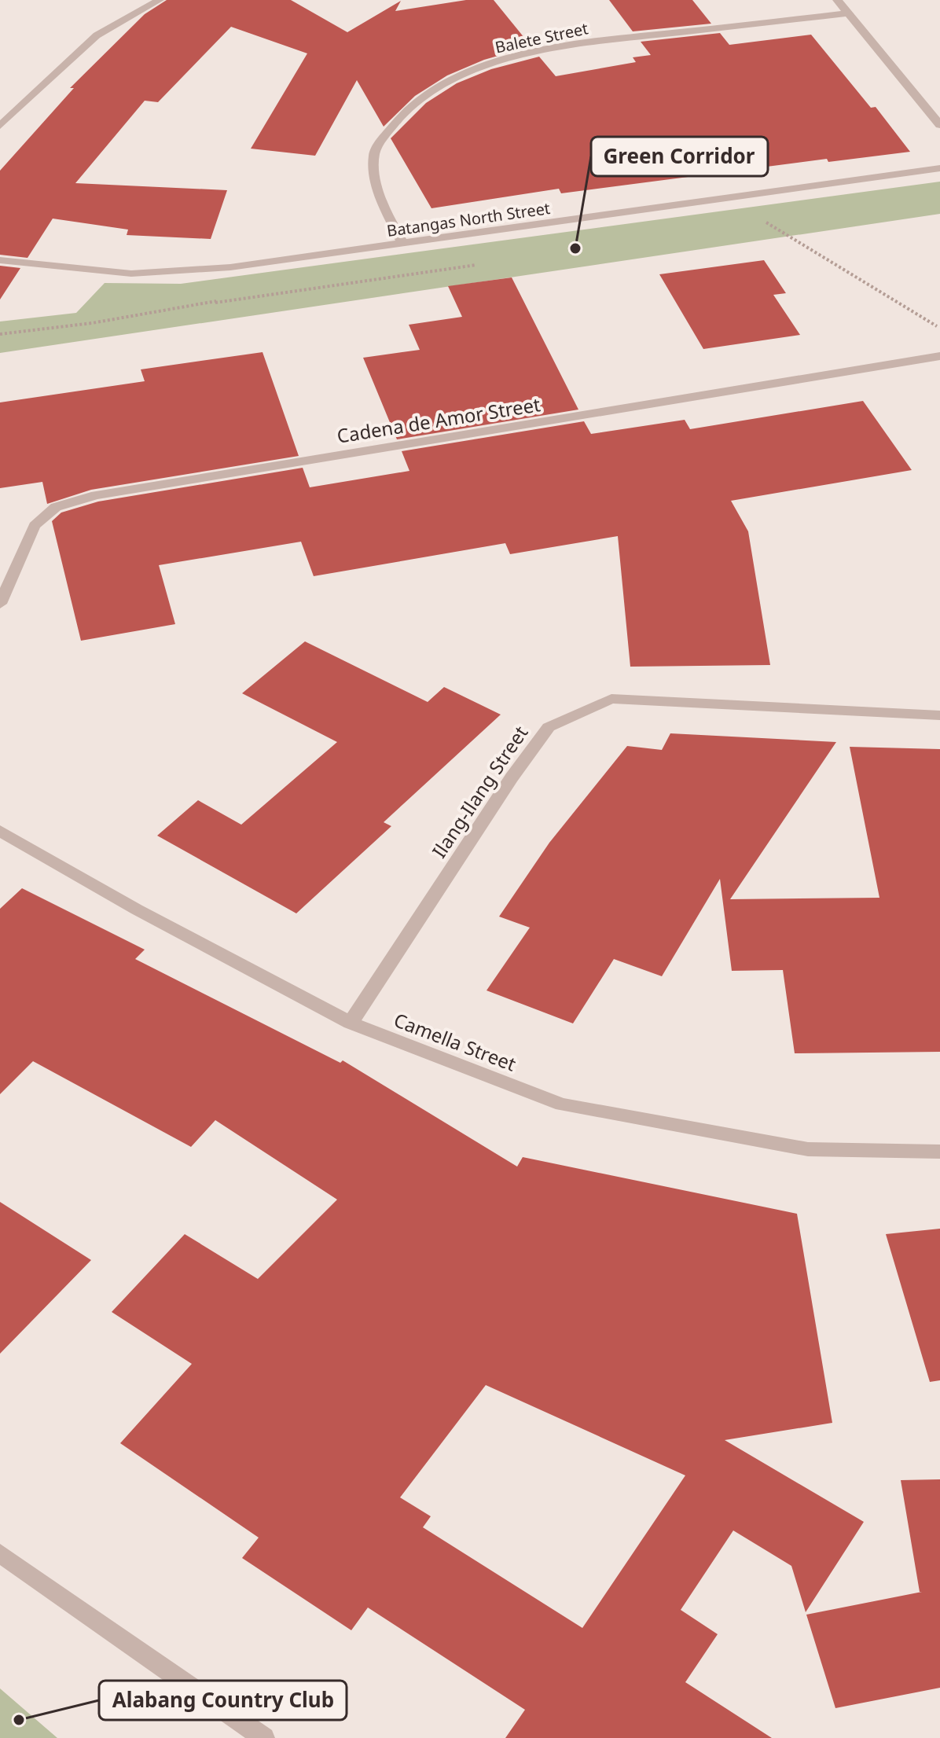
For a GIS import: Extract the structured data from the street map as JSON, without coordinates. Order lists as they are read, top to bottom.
{
  "streets": {
    "street": [
      "Balete Street",
      "Batangas North Street",
      "Cadena de Amor Street",
      "Ilang-Ilang Street",
      "Camella Street"
    ]
  },
  "crossings": [
    ["Balete Street", "Batangas North Street"],
    ["Ilang-Ilang Street", "Camella Street"]
  ],
  "places": ["Green Corridor", "Alabang Country Club"]
}
